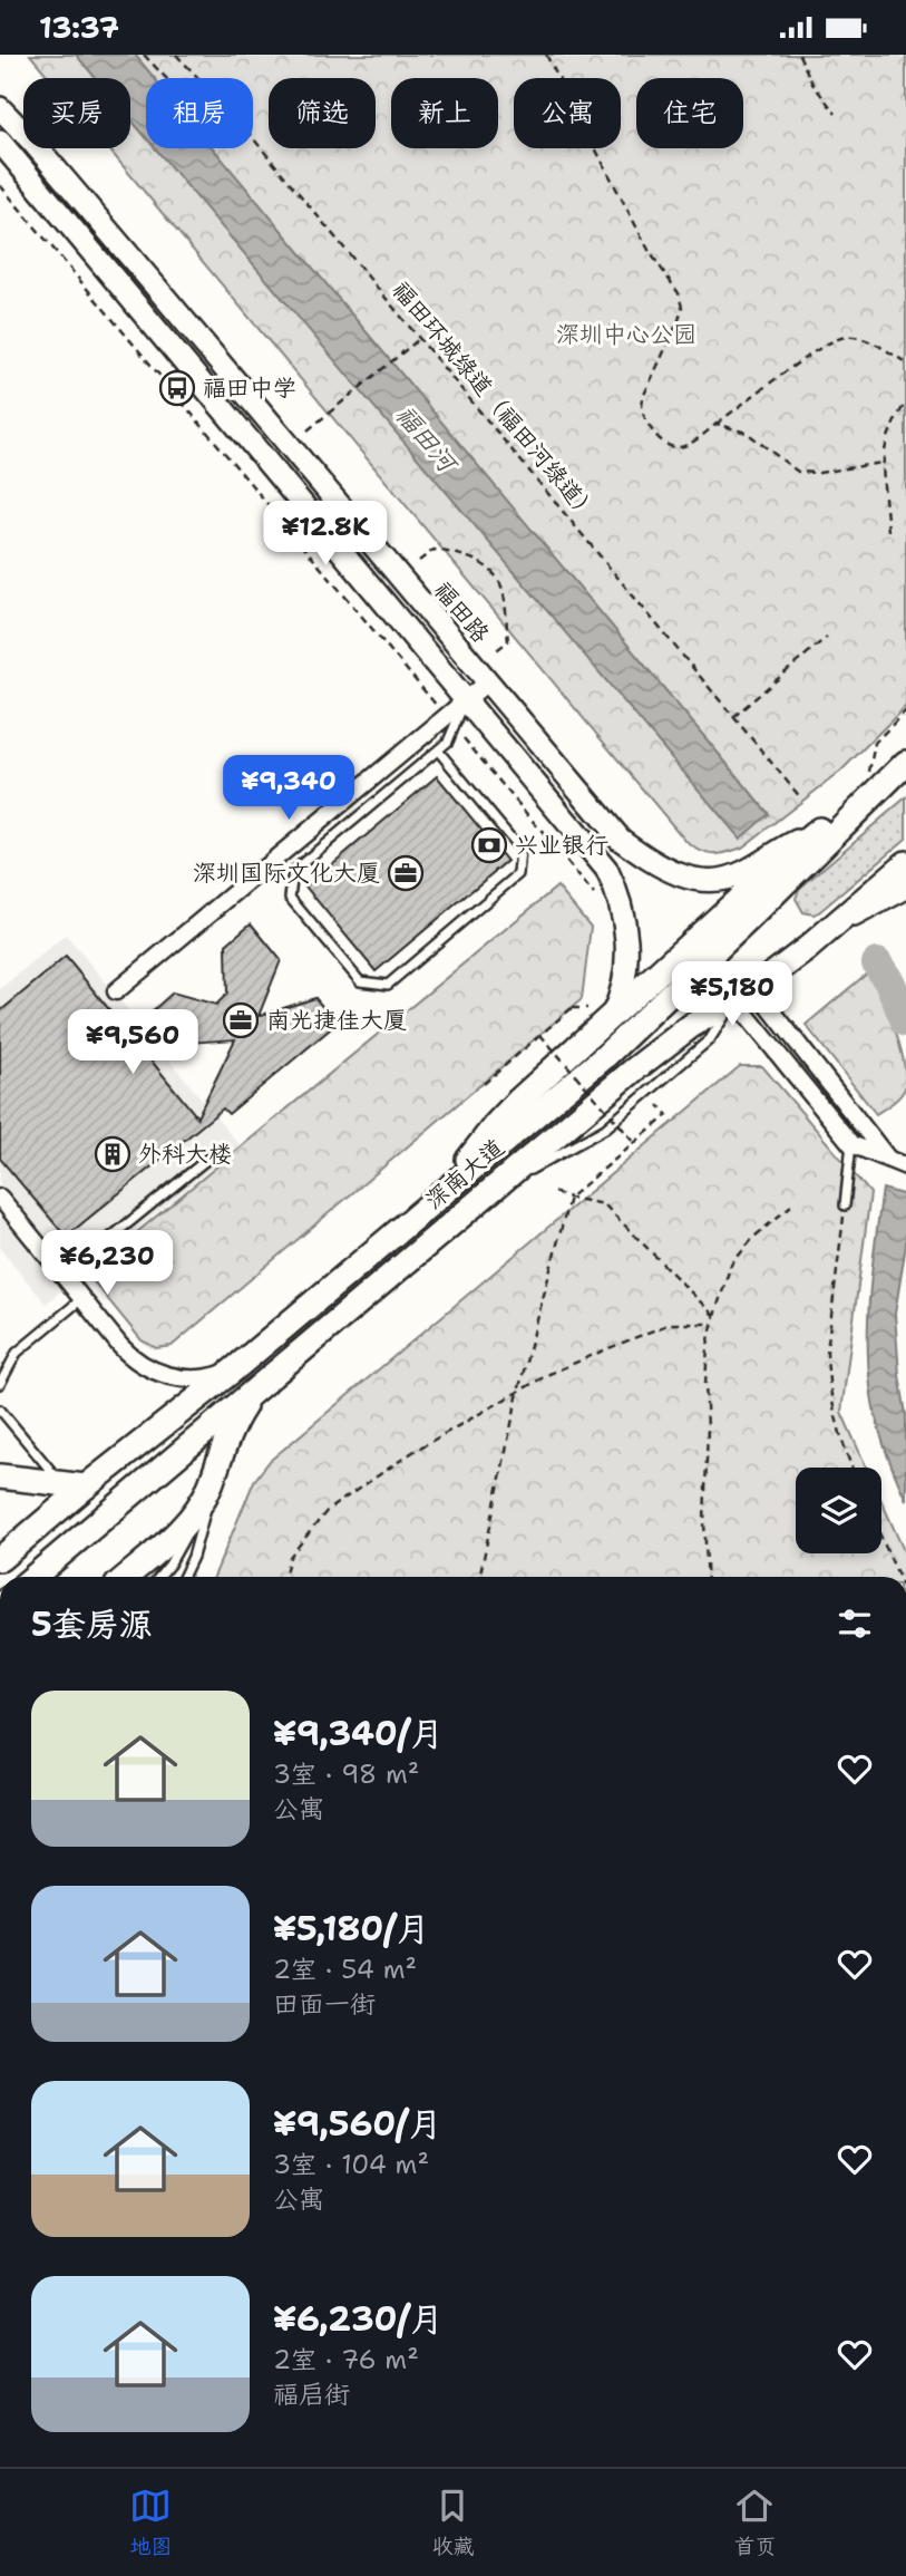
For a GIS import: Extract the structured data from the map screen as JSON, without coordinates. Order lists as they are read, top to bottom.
{
  "streets": {
    "main road": ["福田路", "深南大道"],
    "path": ["福田环城绿道（福田河绿道）"]
  },
  "water": ["福田河"],
  "parks": ["深圳中心公园"],
  "places": {
    "bus stop": ["福田中学"],
    "bank": ["兴业银行"],
    "office": ["深圳国际文化大厦", "南光捷佳大厦"],
    "building": ["外科大楼"]
  },
  "page": {
    "status": "13:37",
    "chip": [
      "买房",
      "租房",
      "筛选",
      "新上",
      "公寓",
      "住宅"
    ],
    "price": [
      "¥12.8K",
      "¥9,340",
      "¥5,180",
      "¥9,560",
      "¥6,230"
    ],
    "heading": "5套房源",
    "list": [
      {
        "name": "¥9,340/月",
        "note": "3室 · 98 m² · 公寓"
      },
      {
        "name": "¥5,180/月",
        "note": "2室 · 54 m² · 田面一街"
      },
      {
        "name": "¥9,560/月",
        "note": "3室 · 104 m² · 公寓"
      },
      {
        "name": "¥6,230/月",
        "note": "2室 · 76 m² · 福启街"
      }
    ],
    "tabs": ["地图", "收藏", "首页"]
  }
}
